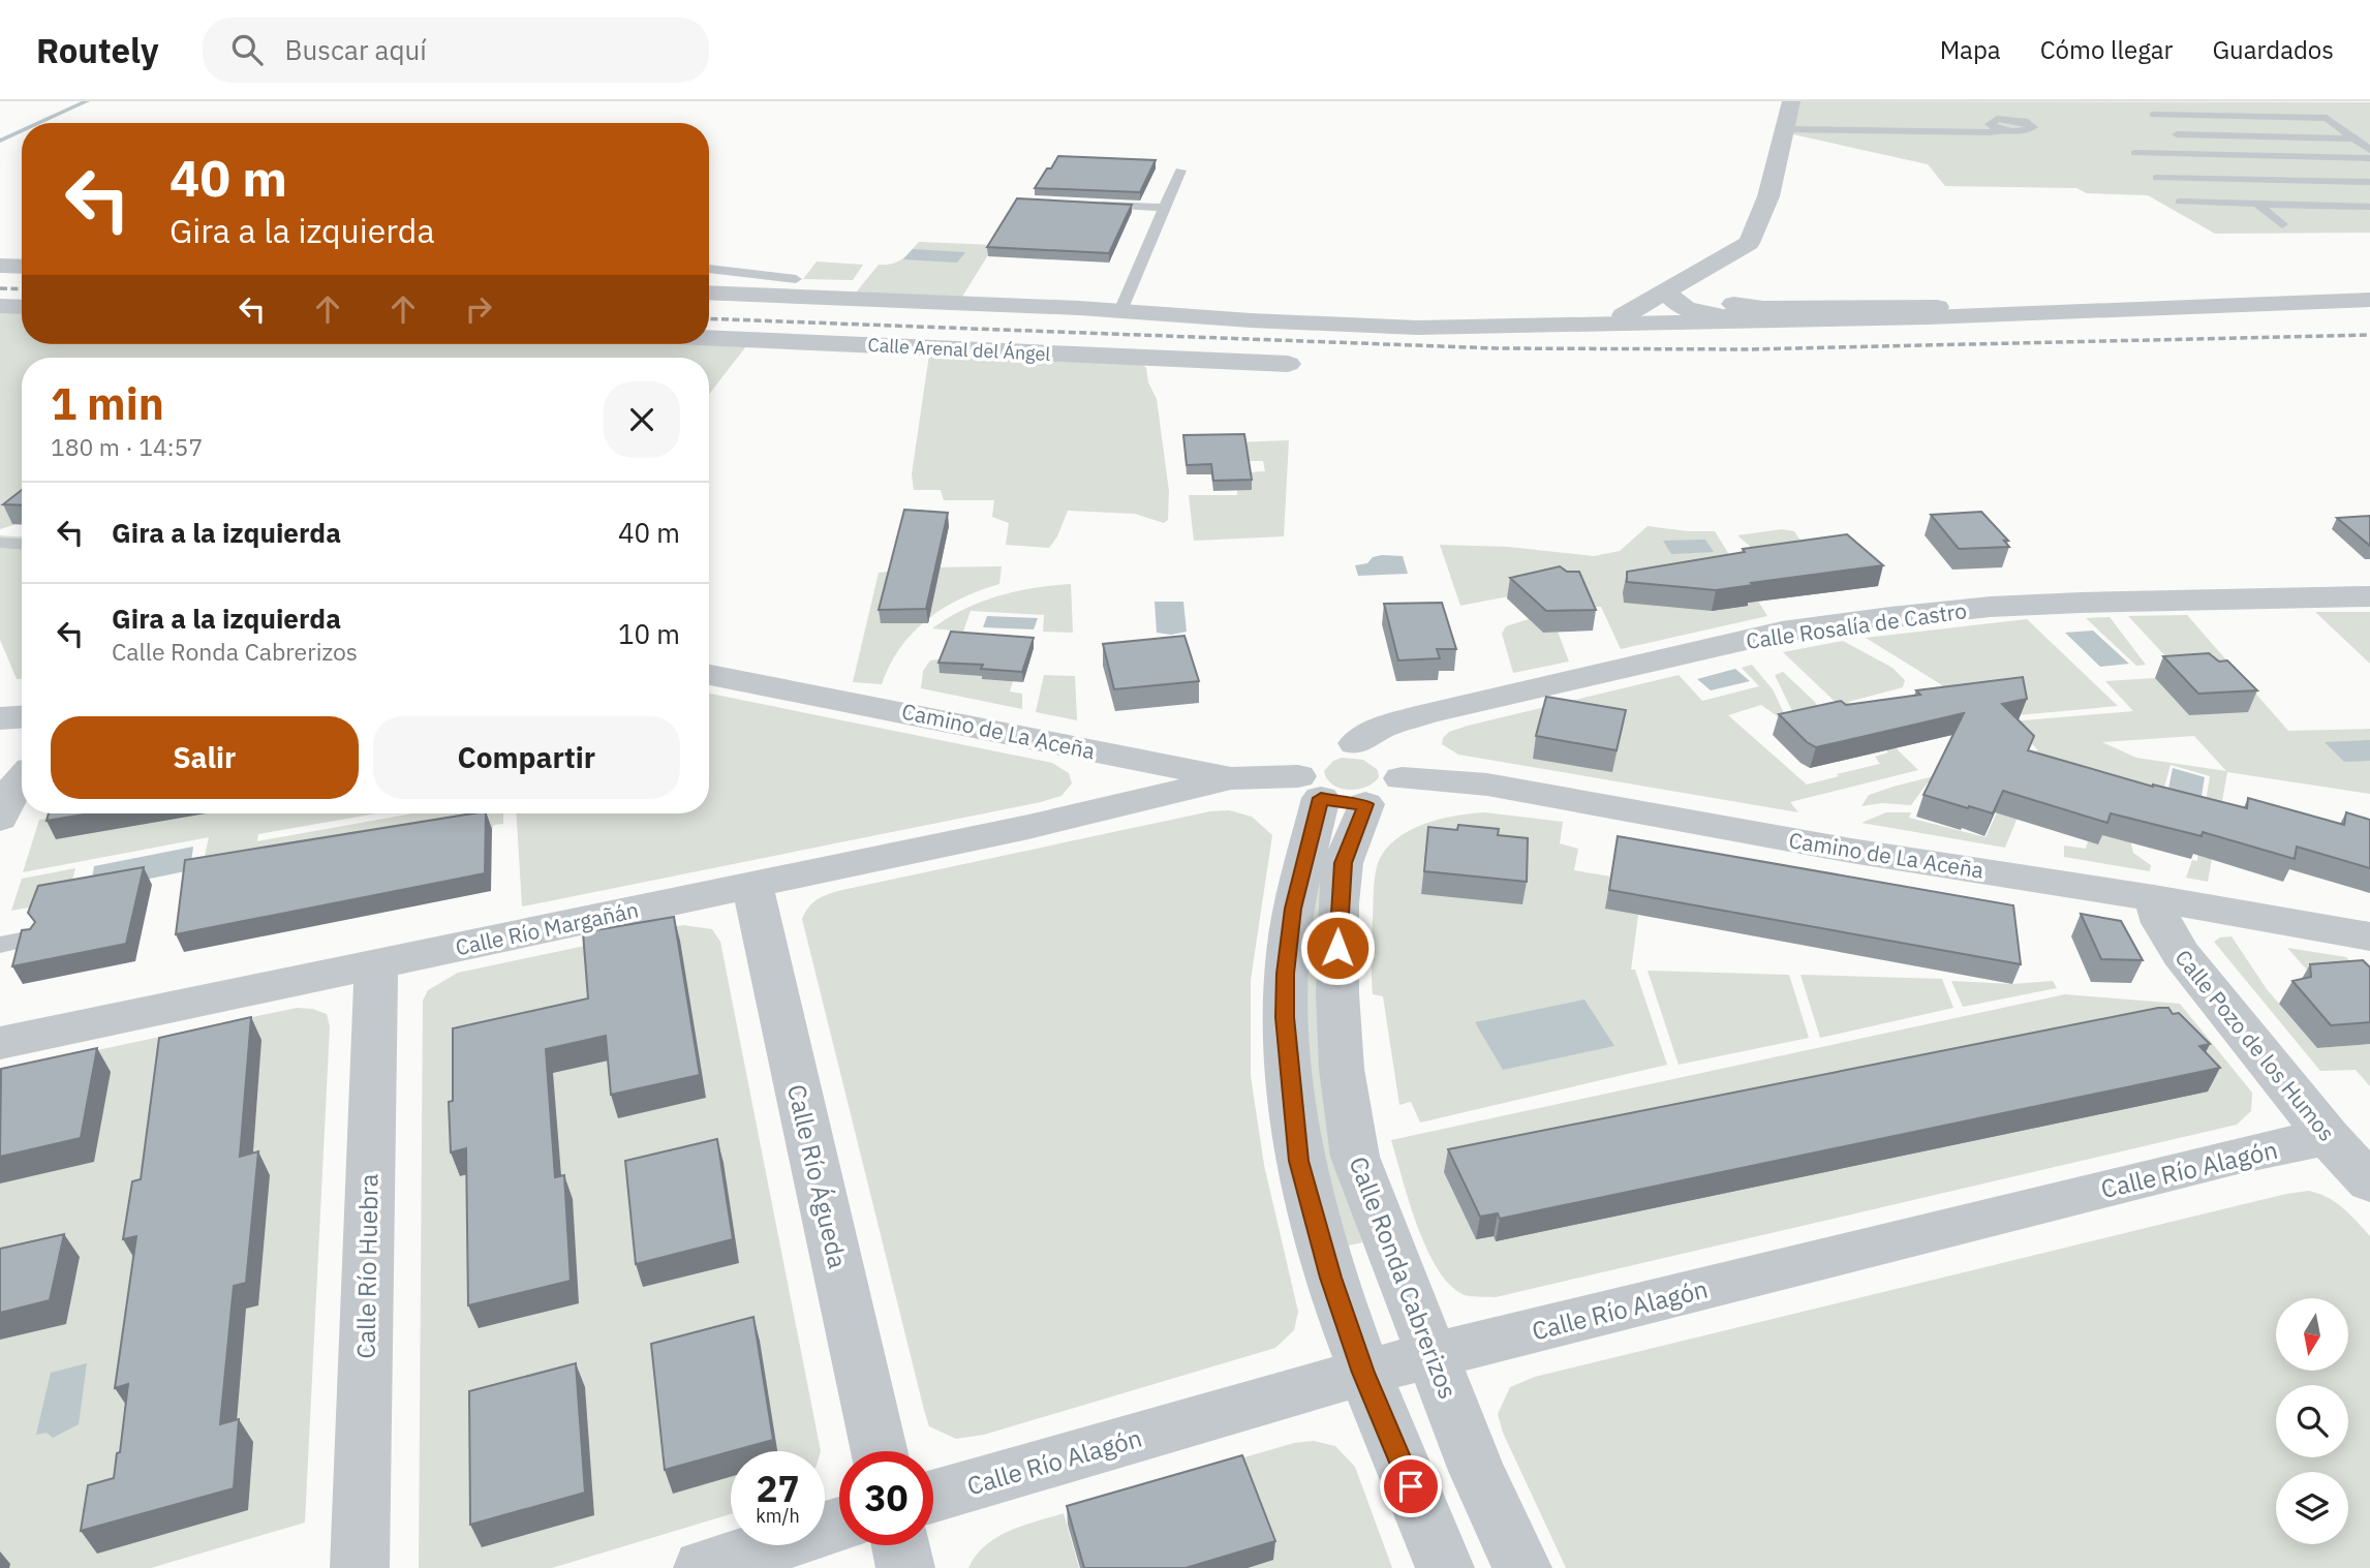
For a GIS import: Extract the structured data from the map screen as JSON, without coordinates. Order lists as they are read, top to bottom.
{
  "streets": {
    "street": [
      "Calle Arenal del Ángel",
      "Calle Rosalía de Castro",
      "Camino de La Aceña",
      "Calle Río Margañán",
      "Calle Pozo de los Humos",
      "Calle Río Alagón",
      "Calle Río Águeda",
      "Calle Río Huebra",
      "Calle Ronda Cabrerizos"
    ]
  },
  "crossings": [
    ["Calle Rosalía de Castro", "Camino de La Aceña"],
    ["Calle Rosalía de Castro", "Calle Ronda Cabrerizos"],
    ["Camino de La Aceña", "Calle Río Margañán"],
    ["Camino de La Aceña", "Calle Pozo de los Humos"],
    ["Camino de La Aceña", "Calle Ronda Cabrerizos"],
    ["Calle Río Margañán", "Calle Río Águeda"],
    ["Calle Río Margañán", "Calle Río Huebra"],
    ["Calle Pozo de los Humos", "Calle Río Alagón"],
    ["Calle Río Alagón", "Calle Ronda Cabrerizos"]
  ],
  "north": "bottom",
  "page": {
    "header": "Routely",
    "search": "Buscar aquí",
    "nav": ["Mapa", "Cómo llegar", "Guardados"],
    "turn": ["40 m", "Gira a la izquierda"],
    "heading": ["1 min", "180 m · 14:57"],
    "list": [
      {
        "name": "Gira a la izquierda",
        "value": "40 m"
      },
      {
        "name": "Gira a la izquierda",
        "note": "Calle Ronda Cabrerizos",
        "value": "10 m"
      }
    ],
    "buttons": ["Salir", "Compartir"],
    "speed": "27 km/h",
    "limit": "30"
  }
}
